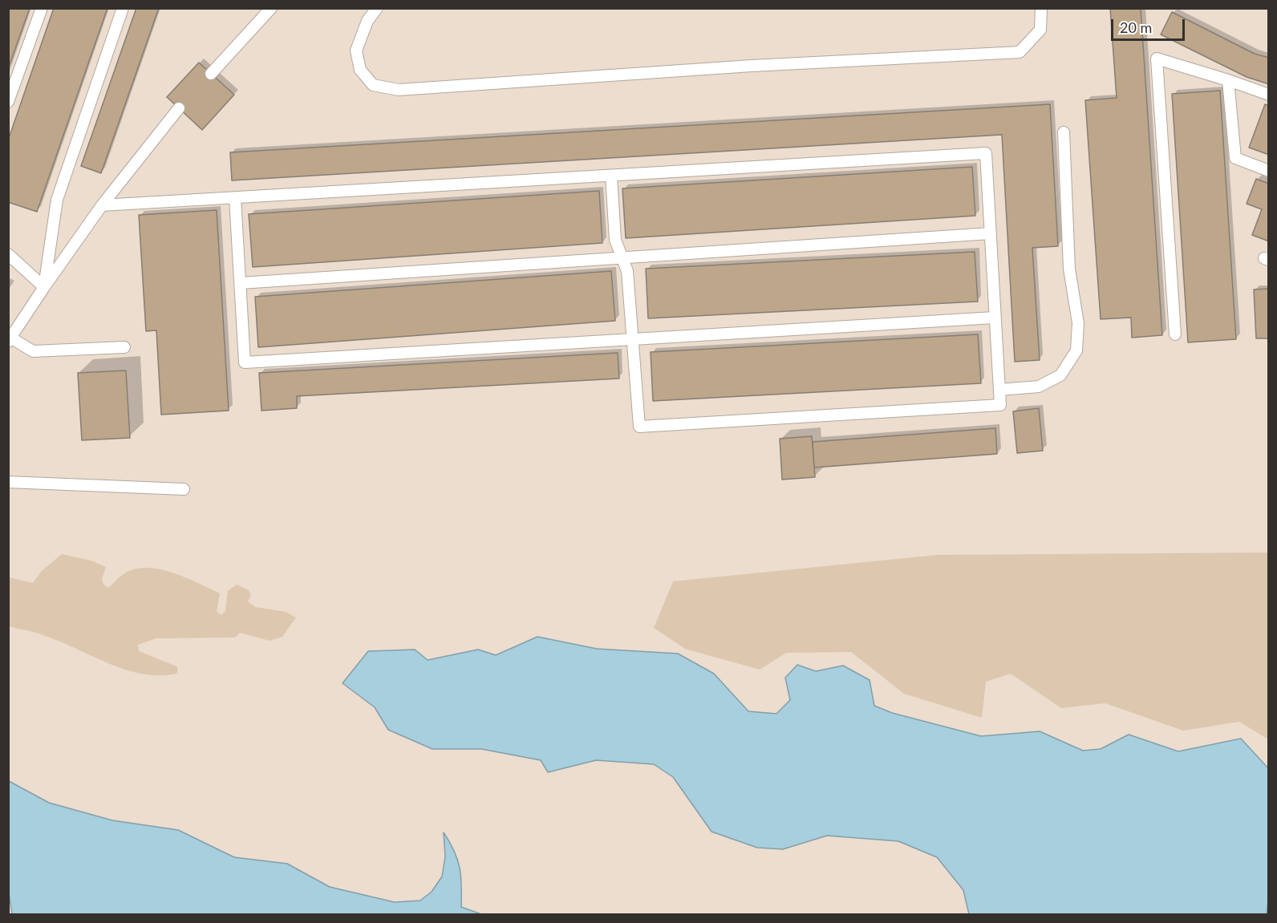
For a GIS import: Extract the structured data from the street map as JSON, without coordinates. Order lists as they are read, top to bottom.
{
  "scale_bar": "20 m"
}
